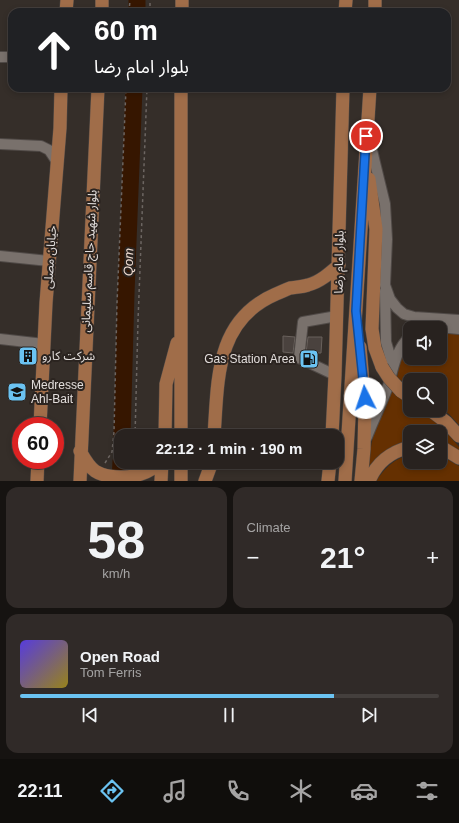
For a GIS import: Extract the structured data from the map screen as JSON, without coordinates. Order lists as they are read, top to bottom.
{
  "streets": {
    "main road": ["خیابان مصلی", "بلوار شهید حاج قاسم سلیمانی", "بلوار امام رضا"]
  },
  "water": ["Qom"],
  "places": {
    "building": ["شرکت کارو"],
    "fuel station": ["Gas Station Area"],
    "school or university": ["Medresse Ahl-Bait"]
  },
  "page": {
    "turn": ["60 m", "بلوار امام رضا"],
    "limit": "60",
    "trip": "22:12 · 1 min · 190 m",
    "tile": [
      ["58", "km/h"],
      "Climate"
    ],
    "heat": ["−", "21°", "+"],
    "song": ["Open Road", "Tom Ferris"],
    "tabs": "22:11"
  }
}
